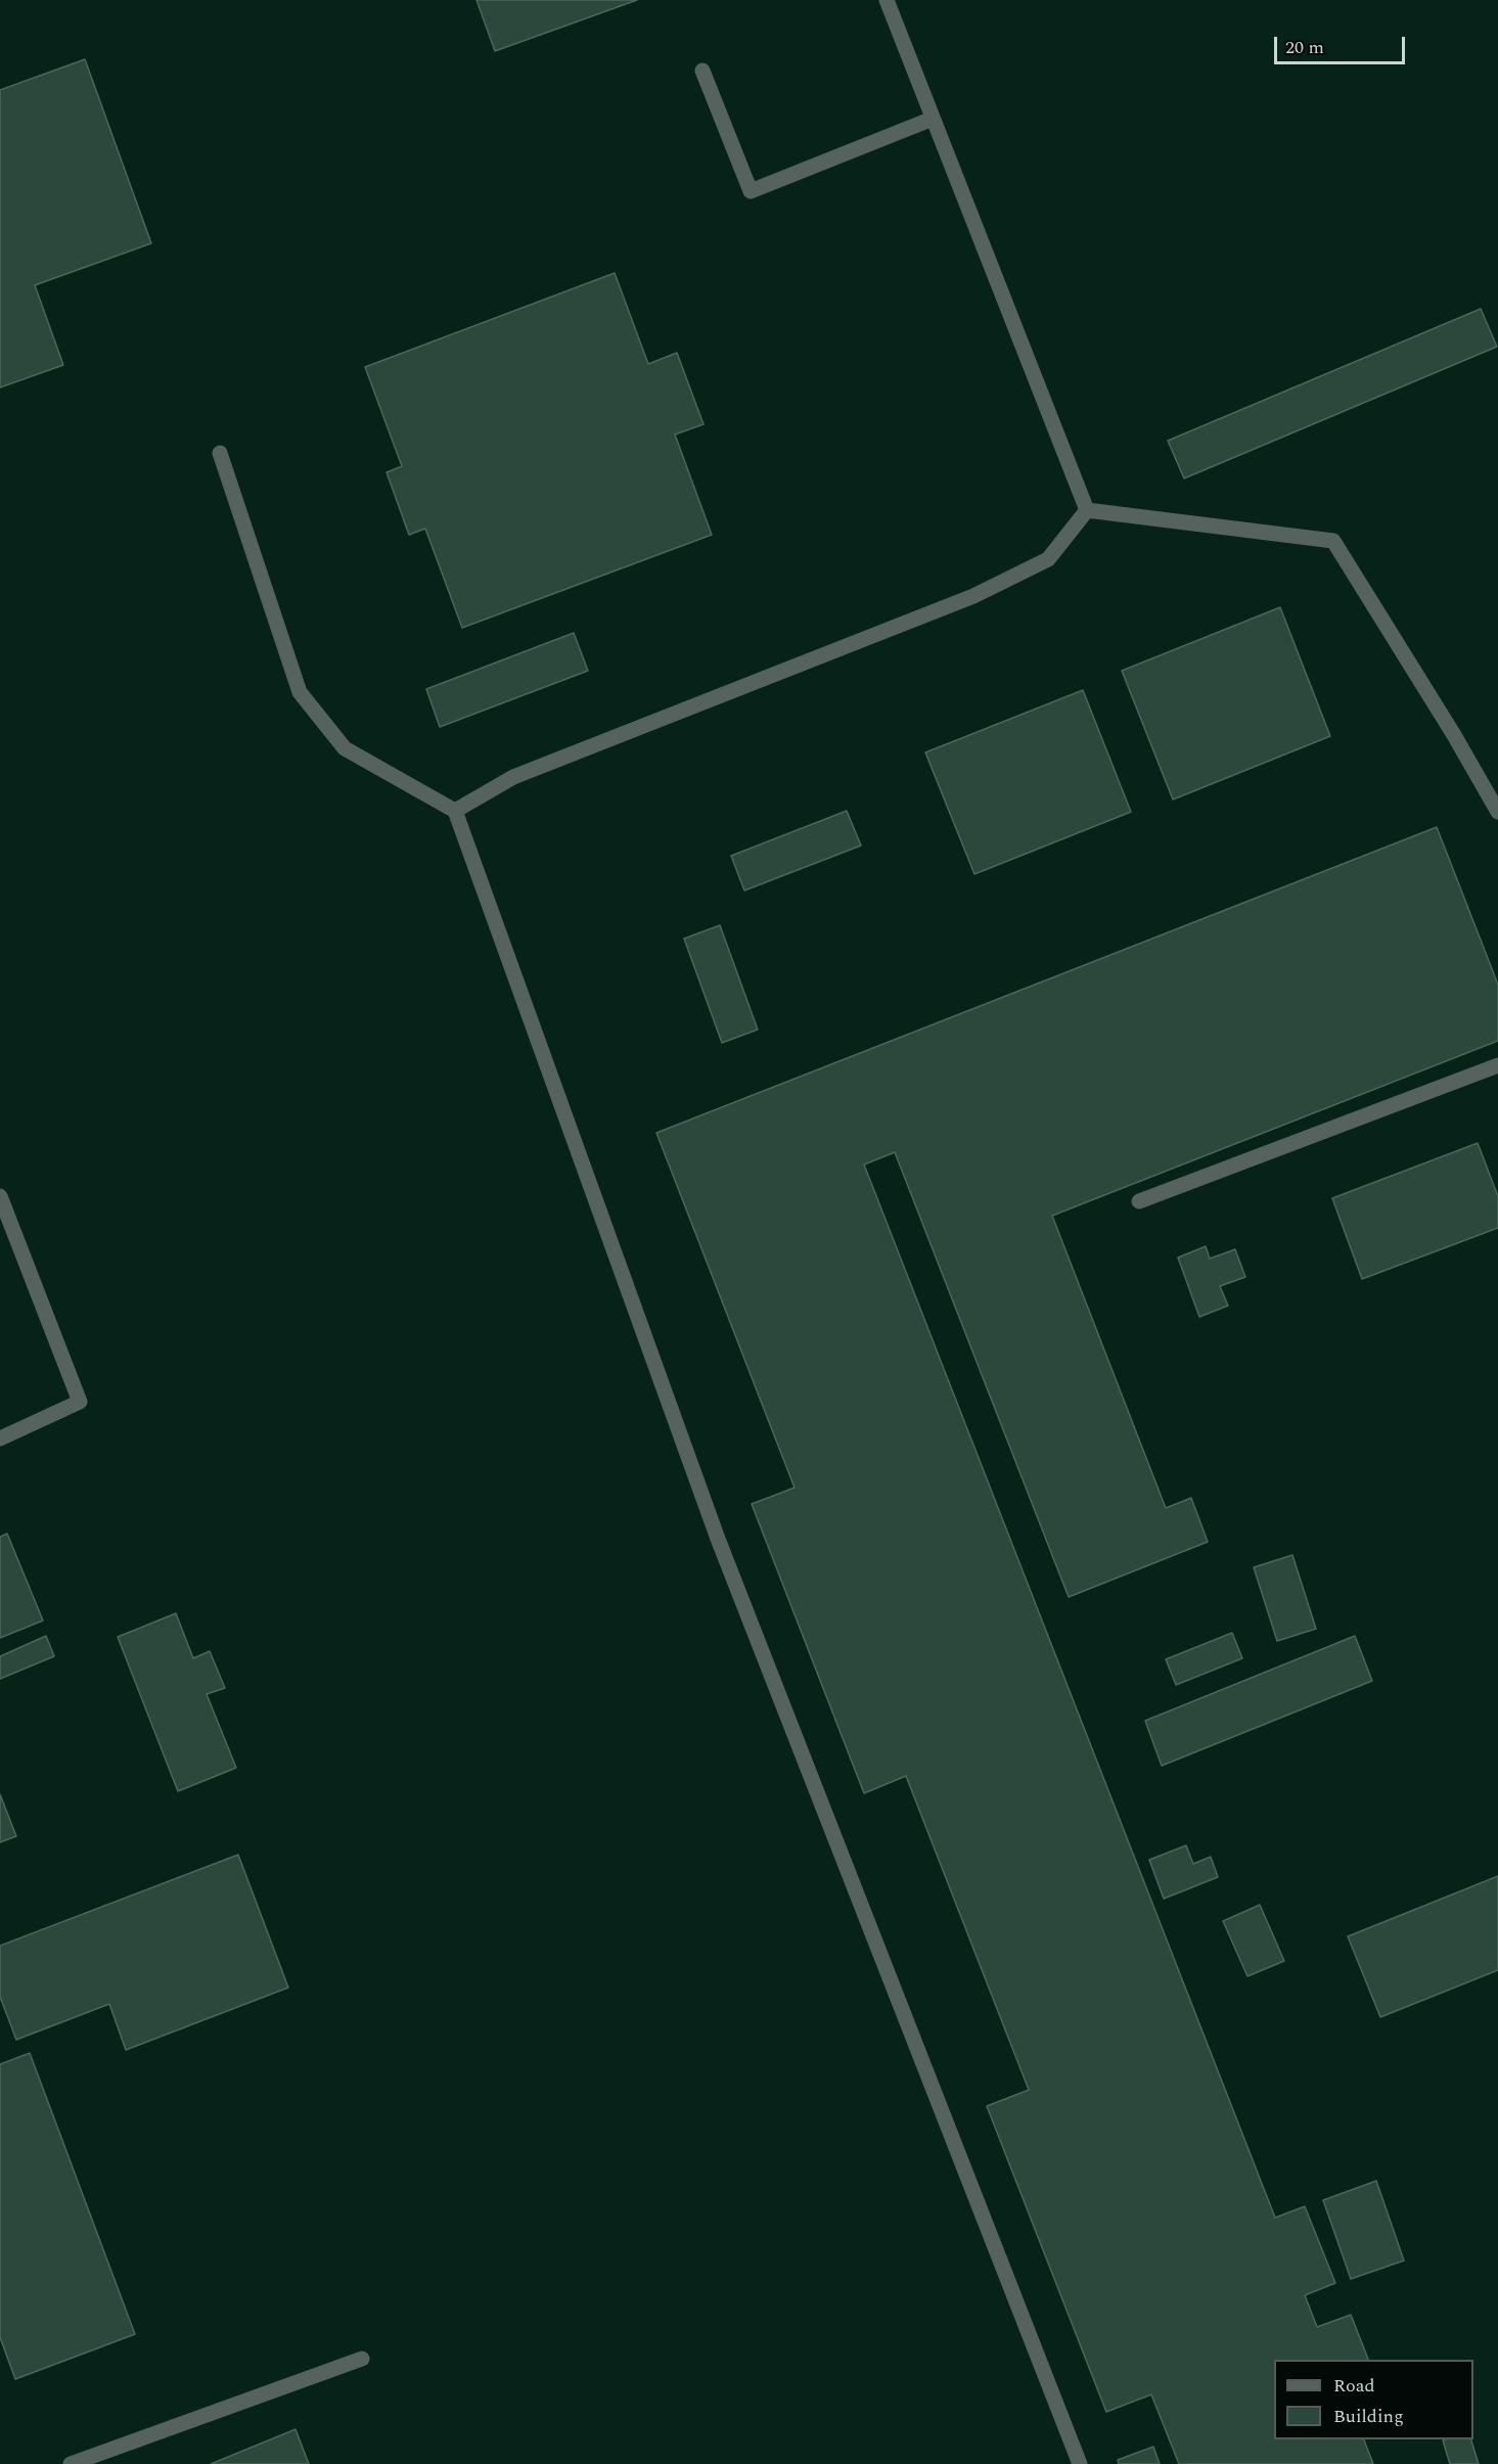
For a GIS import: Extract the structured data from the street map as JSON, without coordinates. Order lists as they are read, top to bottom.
{
  "legend": ["Road", "Building"],
  "scale_bar": "20 m"
}
